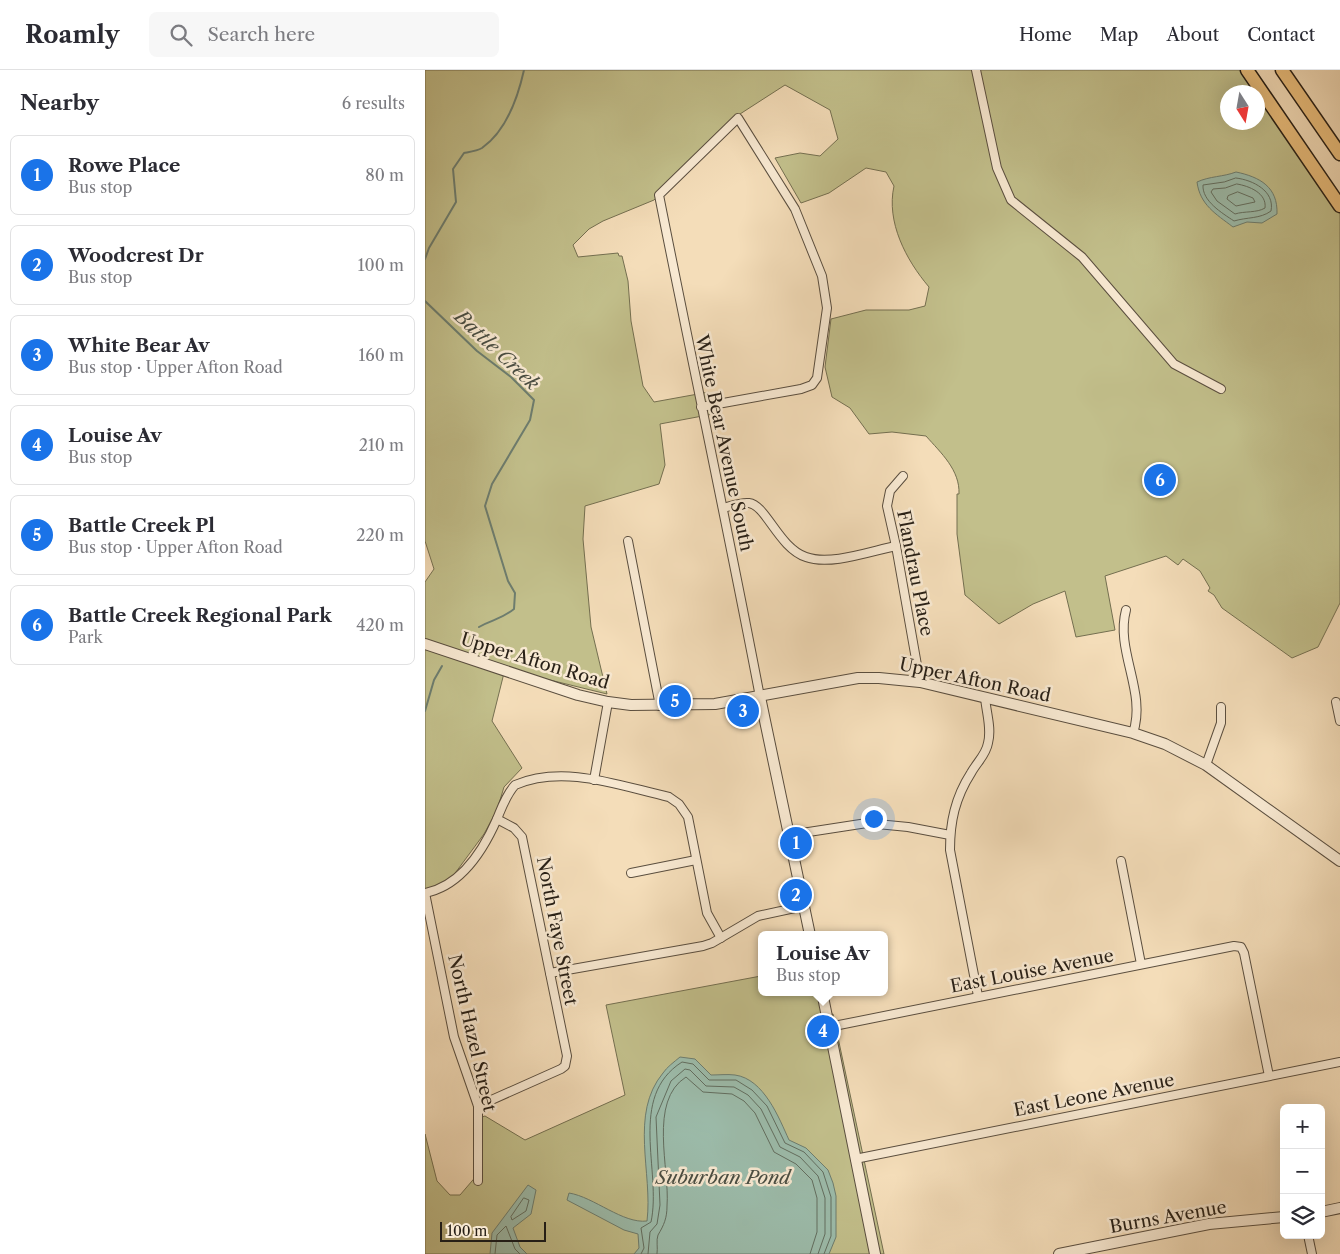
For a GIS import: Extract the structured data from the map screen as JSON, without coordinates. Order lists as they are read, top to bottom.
{
  "streets": {
    "street": [
      "White Bear Avenue South",
      "Flandrau Place",
      "Upper Afton Road",
      "North Faye Street",
      "East Louise Avenue",
      "North Hazel Street",
      "East Leone Avenue",
      "Burns Avenue"
    ]
  },
  "crossings": [
    ["White Bear Avenue South", "Upper Afton Road"],
    ["Flandrau Place", "Upper Afton Road"],
    ["North Faye Street", "North Hazel Street"],
    ["East Louise Avenue", "East Leone Avenue"]
  ],
  "water": ["Battle Creek", "Suburban Pond"],
  "scale_bar": "100 m",
  "north": "bottom",
  "page": {
    "header": "Roamly",
    "search": "Search here",
    "nav": [
      "Home",
      "Map",
      "About",
      "Contact"
    ],
    "heading": ["Nearby", "6 results"],
    "list": [
      {
        "mark": "1",
        "name": "Rowe Place",
        "note": "Bus stop",
        "value": "80 m"
      },
      {
        "mark": "2",
        "name": "Woodcrest Dr",
        "note": "Bus stop",
        "value": "100 m"
      },
      {
        "mark": "3",
        "name": "White Bear Av",
        "note": "Bus stop · Upper Afton Road",
        "value": "160 m"
      },
      {
        "mark": "4",
        "name": "Louise Av",
        "note": "Bus stop",
        "value": "210 m"
      },
      {
        "mark": "5",
        "name": "Battle Creek Pl",
        "note": "Bus stop · Upper Afton Road",
        "value": "220 m"
      },
      {
        "mark": "6",
        "name": "Battle Creek Regional Park",
        "note": "Park",
        "value": "420 m"
      }
    ],
    "pins": [
      "6",
      "5",
      "3",
      "1",
      "2",
      "4"
    ],
    "popup": ["Louise Av", "Bus stop"],
    "map_buttons": ["+", "−"],
    "scale": "100 m"
  }
}
